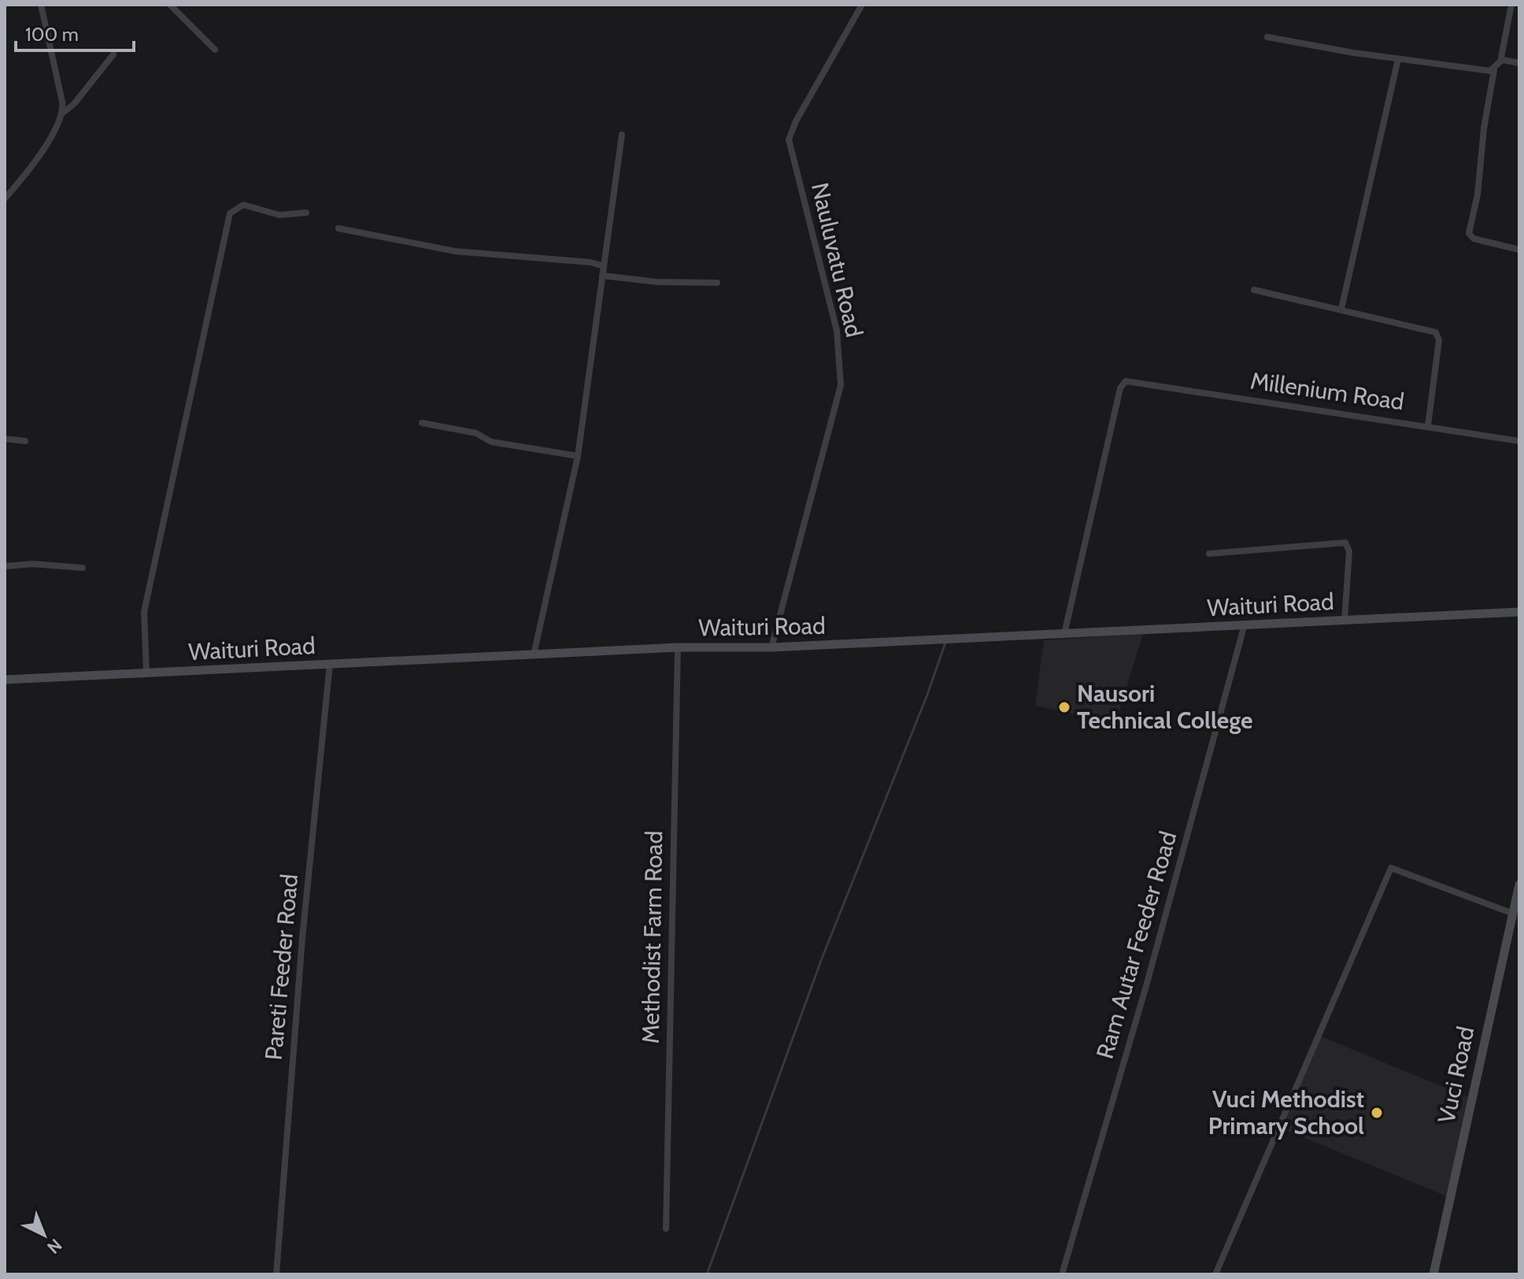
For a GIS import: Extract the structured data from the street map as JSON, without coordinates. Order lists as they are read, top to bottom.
{
  "streets": {
    "main road": ["Waituri Road", "Vuci Road"],
    "street": [
      "Nauluvatu Road",
      "Millenium Road",
      "Methodist Farm Road",
      "Ram Autar Feeder Road",
      "Pareti Feeder Road"
    ]
  },
  "crossings": [
    ["Nauluvatu Road", "Waituri Road"],
    ["Millenium Road", "Waituri Road"],
    ["Waituri Road", "Methodist Farm Road"],
    ["Waituri Road", "Ram Autar Feeder Road"],
    ["Waituri Road", "Pareti Feeder Road"]
  ],
  "places": ["Nausori Technical College", "Vuci Methodist Primary School"],
  "scale_bar": "100 m",
  "north": "bottom right"
}
